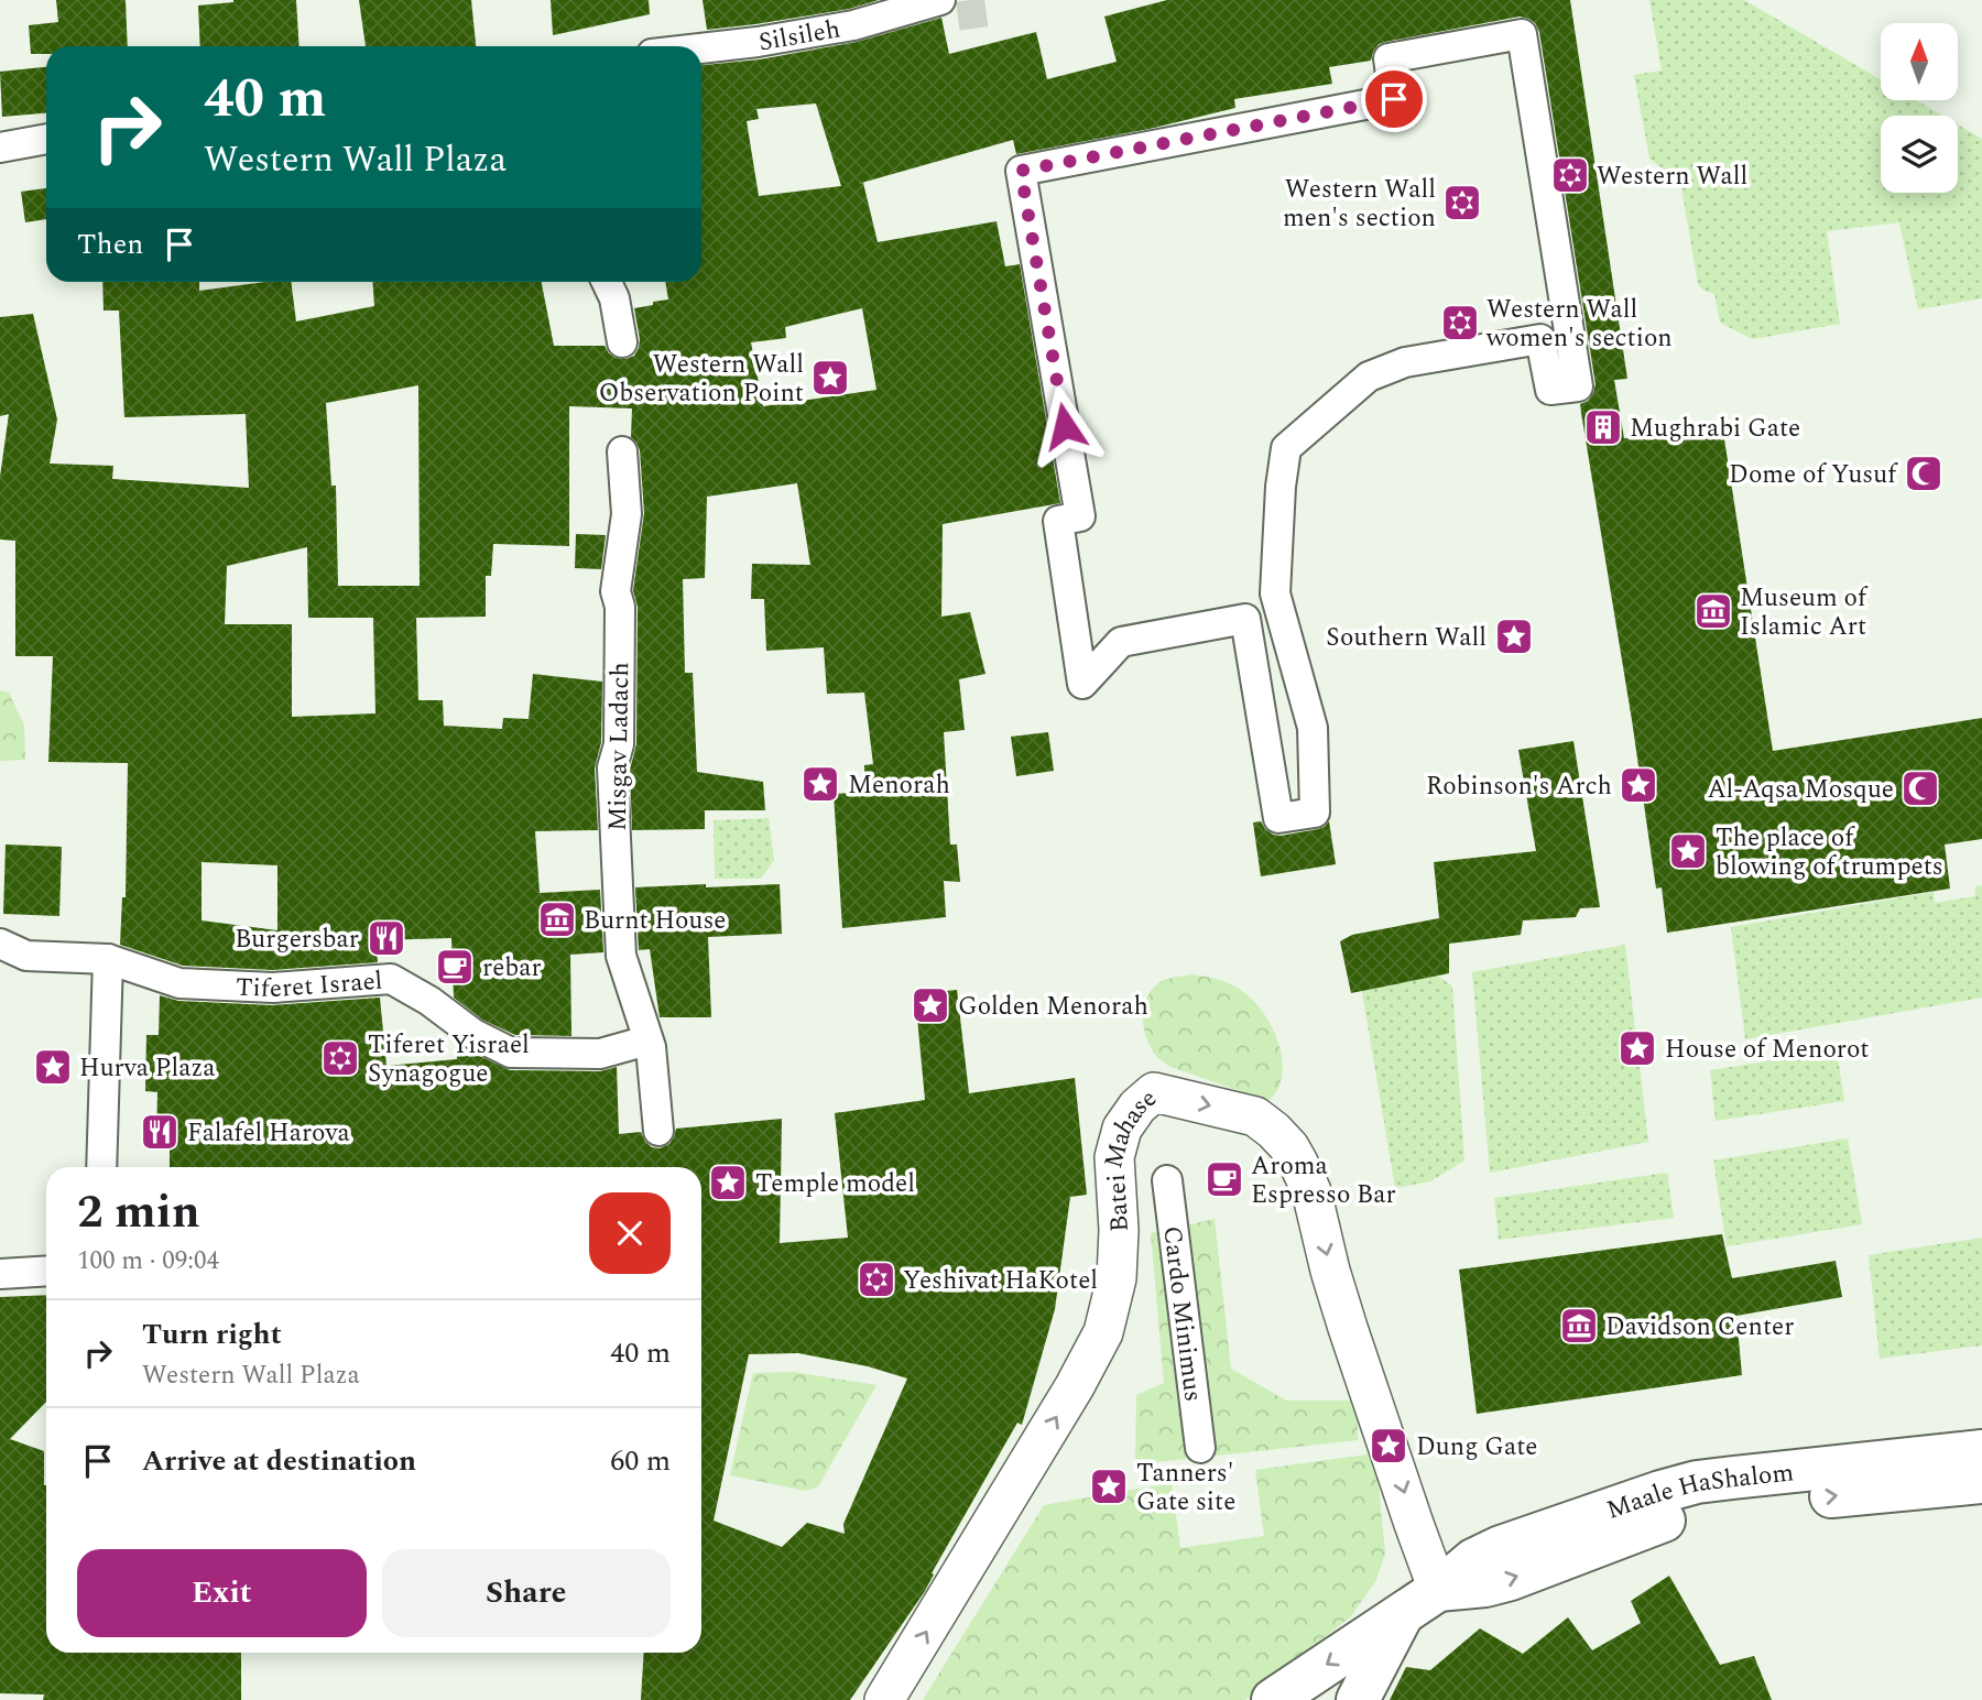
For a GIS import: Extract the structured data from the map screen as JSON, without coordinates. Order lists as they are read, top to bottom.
{
  "streets": {
    "street": [
      "Silsileh",
      "Misgav Ladach",
      "Tiferet Israel",
      "Batei Mahase",
      "Cardo Minimus",
      "Maale HaShalom"
    ]
  },
  "crossings": [
    ["Misgav Ladach", "Tiferet Israel"],
    ["Batei Mahase", "Maale HaShalom"]
  ],
  "places": {
    "synagogue": [
      "Western Wall",
      "Western Wall men's section",
      "Western Wall women's section",
      "Tiferet Yisrael Synagogue",
      "Yeshivat HaKotel"
    ],
    "place": [
      "Western Wall Observation Point",
      "Southern Wall",
      "Menorah",
      "Robinson's Arch",
      "The place of blowing of trumpets",
      "Golden Menorah",
      "House of Menorot",
      "Hurva Plaza",
      "Temple model",
      "Dung Gate",
      "Tanners' Gate site"
    ],
    "building": ["Mughrabi Gate"],
    "mosque": ["Dome of Yusuf", "Al-Aqsa Mosque"],
    "museum": ["Museum of Islamic Art", "Burnt House", "Davidson Center"],
    "restaurant": ["Burgersbar", "Falafel Harova"],
    "cafe": ["rebar", "Aroma Espresso Bar"]
  },
  "north": "top",
  "page": {
    "turn": ["40 m", "Western Wall Plaza"],
    "then": "Then",
    "heading": ["2 min", "100 m · 09:04"],
    "list": [
      {
        "name": "Turn right",
        "note": "Western Wall Plaza",
        "value": "40 m"
      },
      {
        "name": "Arrive at destination",
        "value": "60 m"
      }
    ],
    "buttons": ["Exit", "Share"]
  }
}
